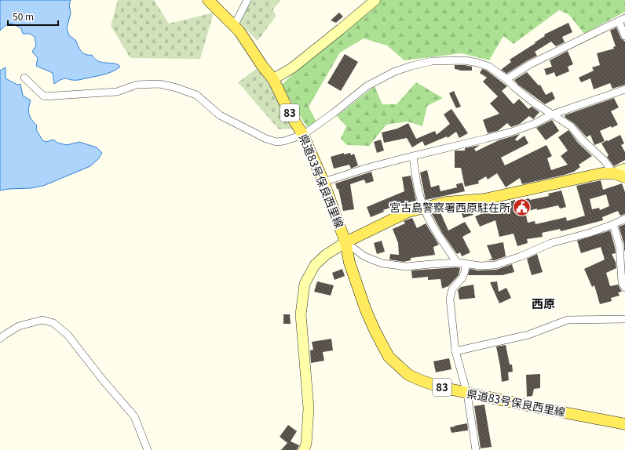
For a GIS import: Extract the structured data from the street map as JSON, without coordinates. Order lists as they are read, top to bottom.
{
  "streets": {
    "main road": ["83", "県道83号保良西里線"]
  },
  "districts": ["西原"],
  "places": {
    "public building": ["宮古島警察署西原駐在所"]
  },
  "scale_bar": "50 m"
}
